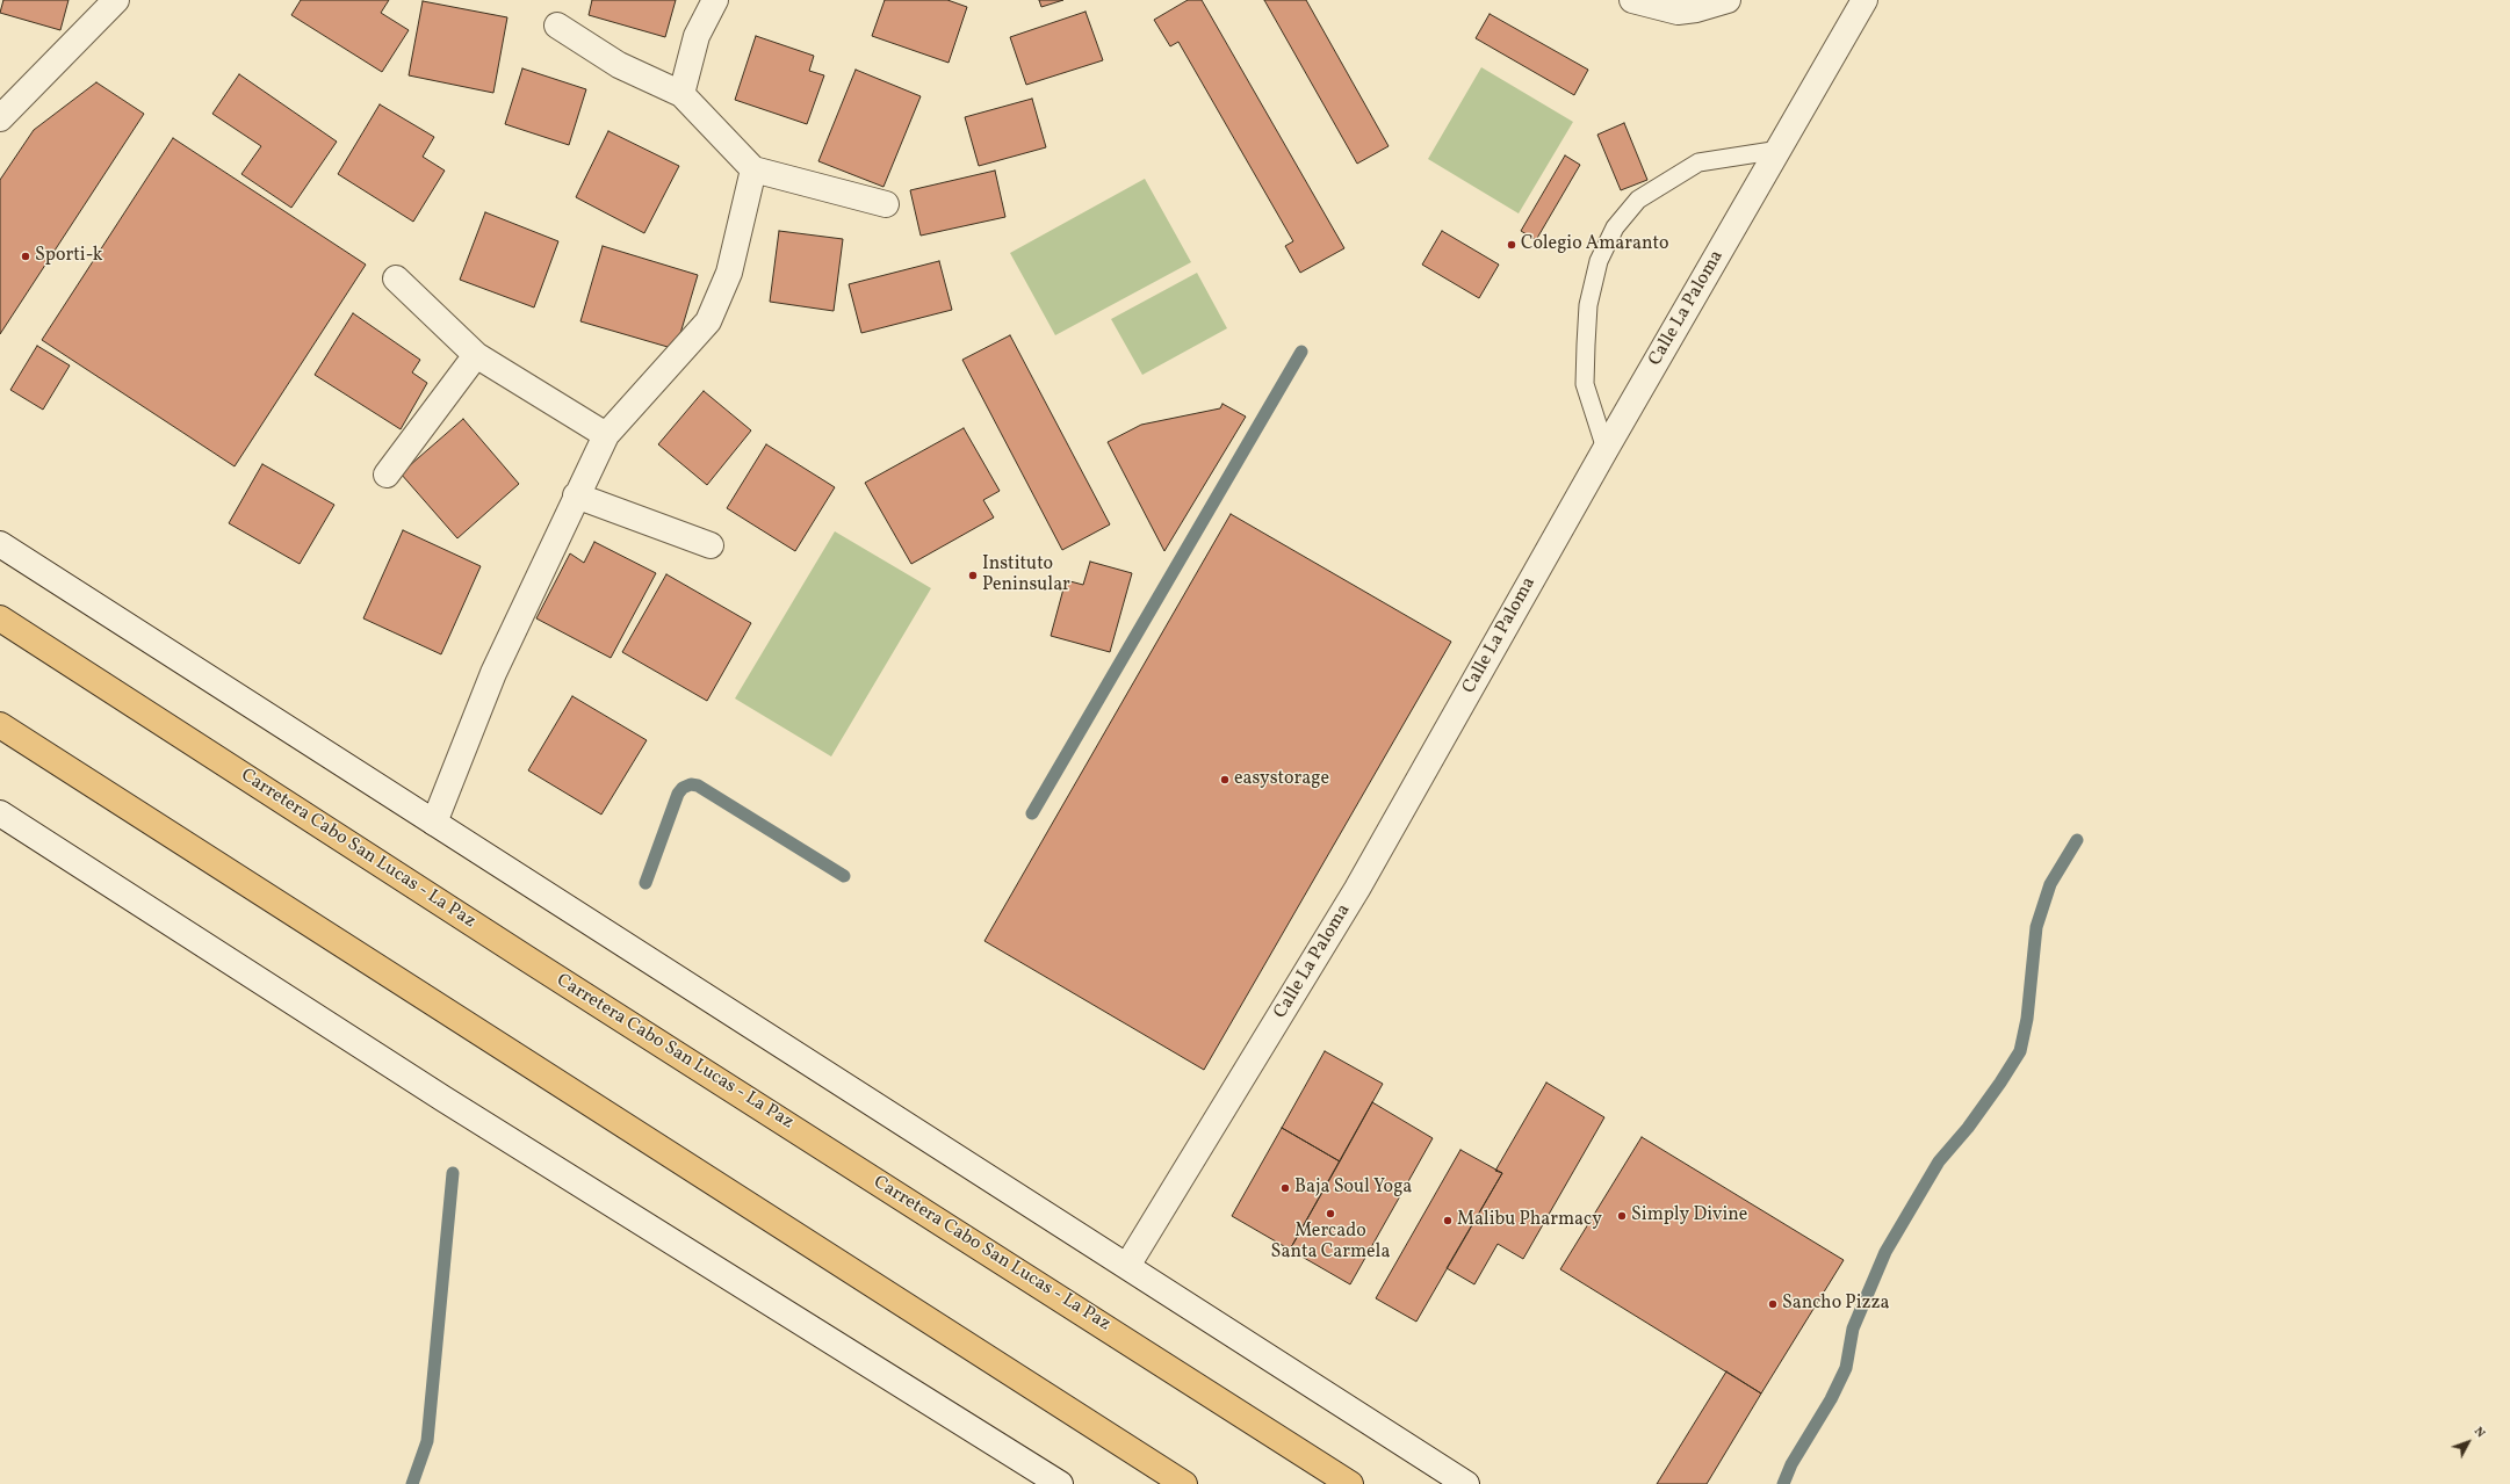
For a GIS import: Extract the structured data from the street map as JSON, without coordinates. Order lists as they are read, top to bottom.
{
  "streets": {
    "highway": ["Carretera Cabo San Lucas - La Paz"],
    "street": ["Calle La Paloma"]
  },
  "places": [
    "Colegio Amaranto",
    "Sporti-k",
    "Instituto Peninsular",
    "easystorage",
    "Baja Soul Yoga",
    "Mercado Santa Carmela",
    "Simply Divine",
    "Malibu Pharmacy",
    "Sancho Pizza"
  ],
  "north": "top right"
}
